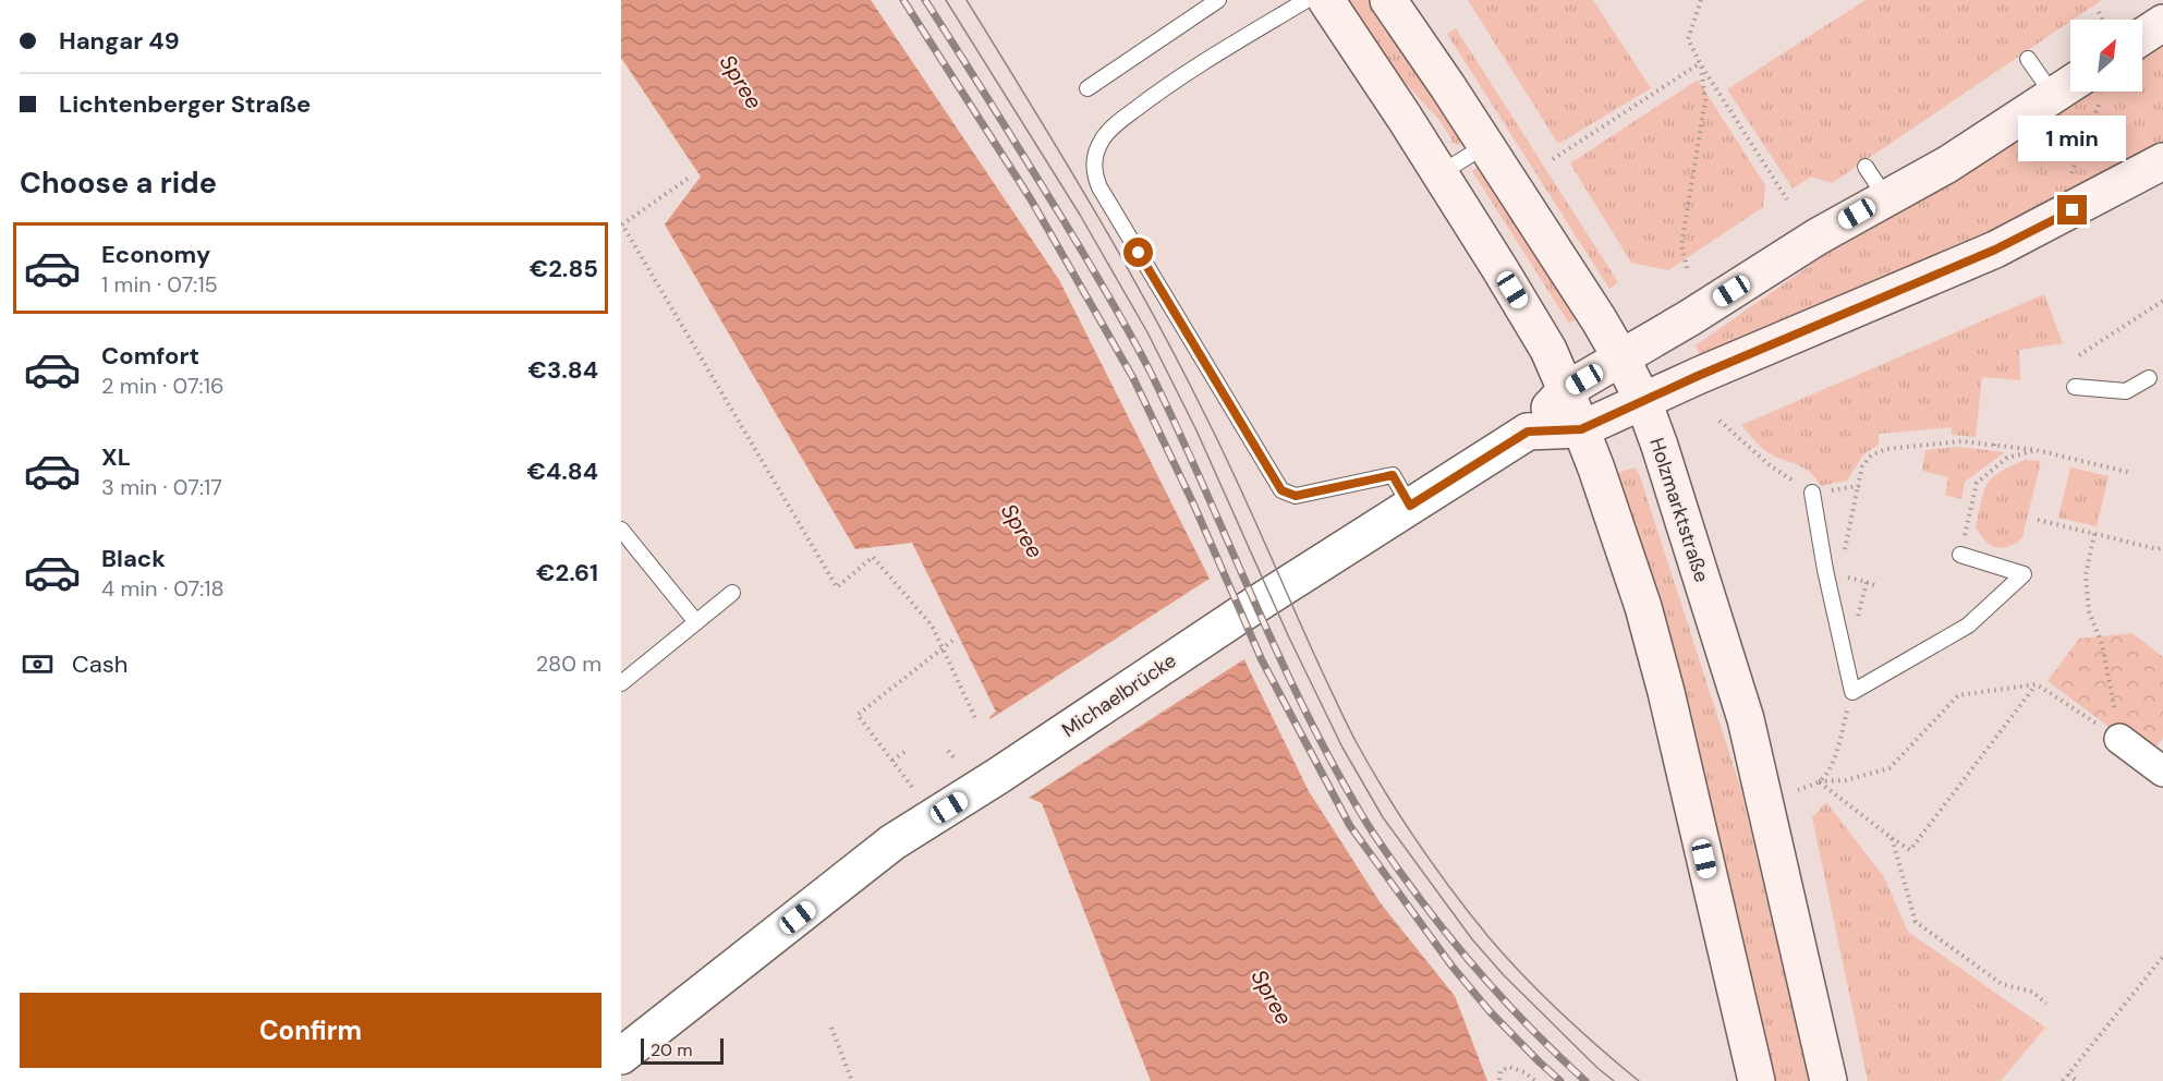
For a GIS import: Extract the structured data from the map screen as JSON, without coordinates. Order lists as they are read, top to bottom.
{
  "streets": {
    "main road": ["Holzmarktstraße"],
    "street": ["Michaelbrücke"]
  },
  "water": ["Spree"],
  "scale_bar": "20 m",
  "north": "top right",
  "page": {
    "banner": ["Hangar 49", "Lichtenberger Straße"],
    "bubble": "1 min",
    "heading": "Choose a ride",
    "list": [
      {
        "name": "Economy",
        "note": "1 min · 07:15",
        "value": "€2.85"
      },
      {
        "name": "Comfort",
        "note": "2 min · 07:16",
        "value": "€3.84"
      },
      {
        "name": "XL",
        "note": "3 min · 07:17",
        "value": "€4.84"
      },
      {
        "name": "Black",
        "note": "4 min · 07:18",
        "value": "€2.61"
      }
    ],
    "pay": ["Cash", "280 m"],
    "buttons": "Confirm",
    "scale": "20 m"
  }
}
